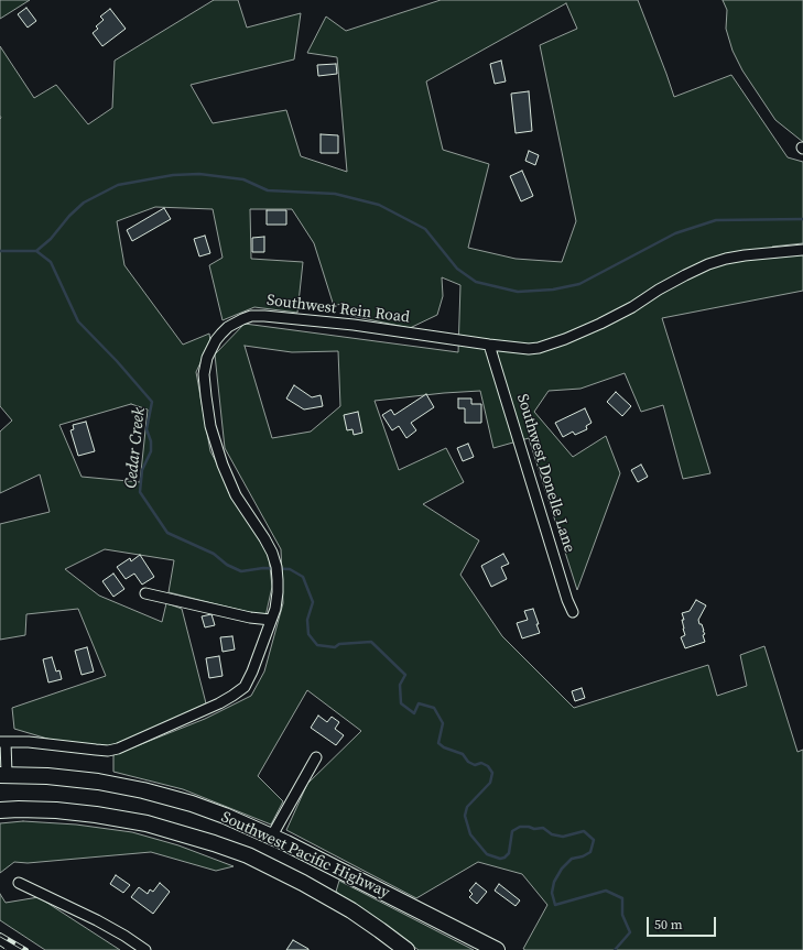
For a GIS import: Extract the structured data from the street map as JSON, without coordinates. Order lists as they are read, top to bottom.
{
  "streets": {
    "highway": ["Southwest Pacific Highway"],
    "street": ["Southwest Rein Road", "Southwest Donelle Lane"]
  },
  "crossings": [
    ["Southwest Rein Road", "Southwest Donelle Lane"]
  ],
  "water": ["Cedar Creek"],
  "scale_bar": "50 m"
}
